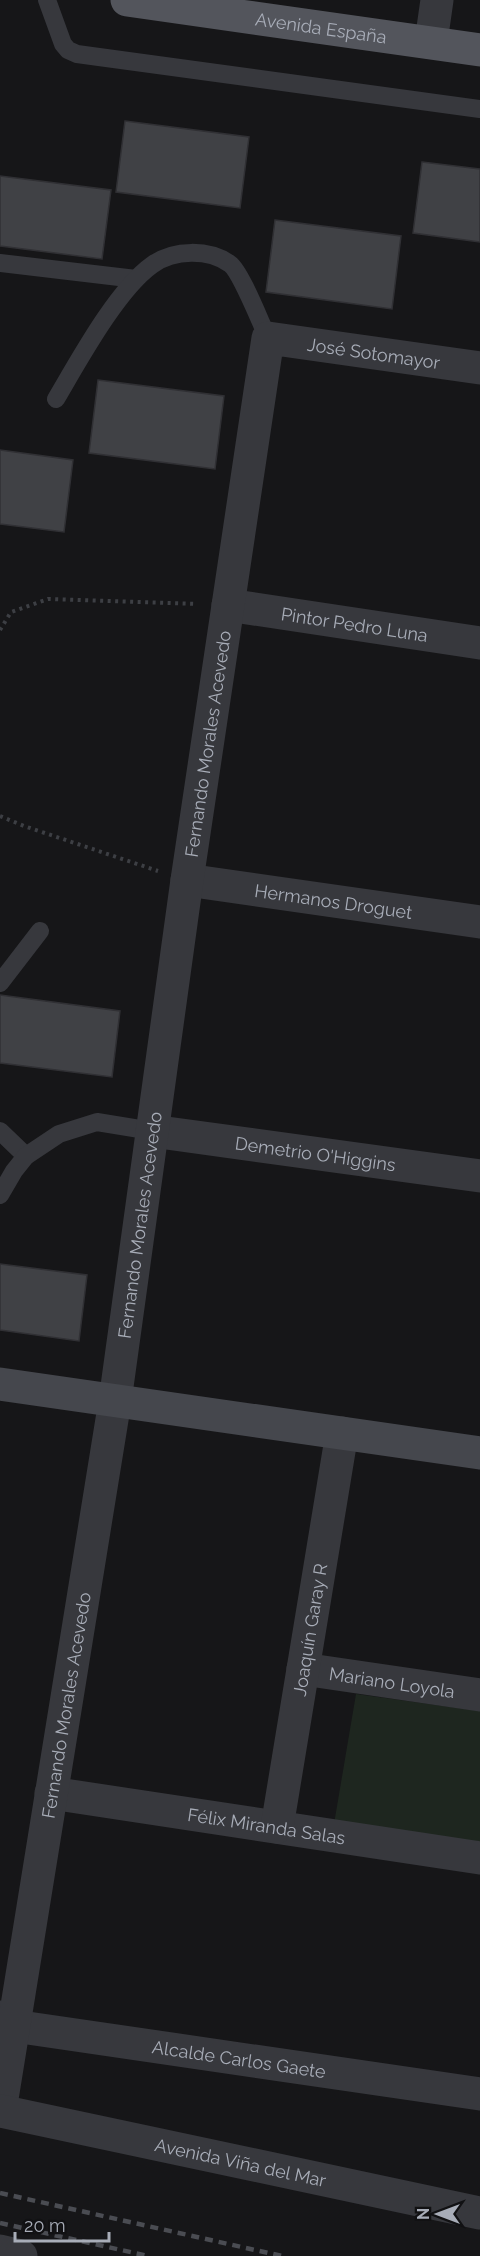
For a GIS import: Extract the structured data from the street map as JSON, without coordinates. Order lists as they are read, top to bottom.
{
  "streets": {
    "main road": ["Avenida España"],
    "street": [
      "José Sotomayor",
      "Pintor Pedro Luna",
      "Fernando Morales Acevedo",
      "Hermanos Droguet",
      "Demetrio O'Higgins",
      "Joaquín Garay R",
      "Mariano Loyola",
      "Félix Miranda Salas",
      "Alcalde Carlos Gaete",
      "Avenida Viña del Mar"
    ]
  },
  "crossings": [
    ["José Sotomayor", "Fernando Morales Acevedo"],
    ["Pintor Pedro Luna", "Fernando Morales Acevedo"],
    ["Fernando Morales Acevedo", "Hermanos Droguet"],
    ["Fernando Morales Acevedo", "Demetrio O'Higgins"],
    ["Fernando Morales Acevedo", "Félix Miranda Salas"],
    ["Fernando Morales Acevedo", "Alcalde Carlos Gaete"],
    ["Fernando Morales Acevedo", "Avenida Viña del Mar"],
    ["Joaquín Garay R", "Mariano Loyola"],
    ["Joaquín Garay R", "Félix Miranda Salas"]
  ],
  "scale_bar": "20 m",
  "north": "left"
}
